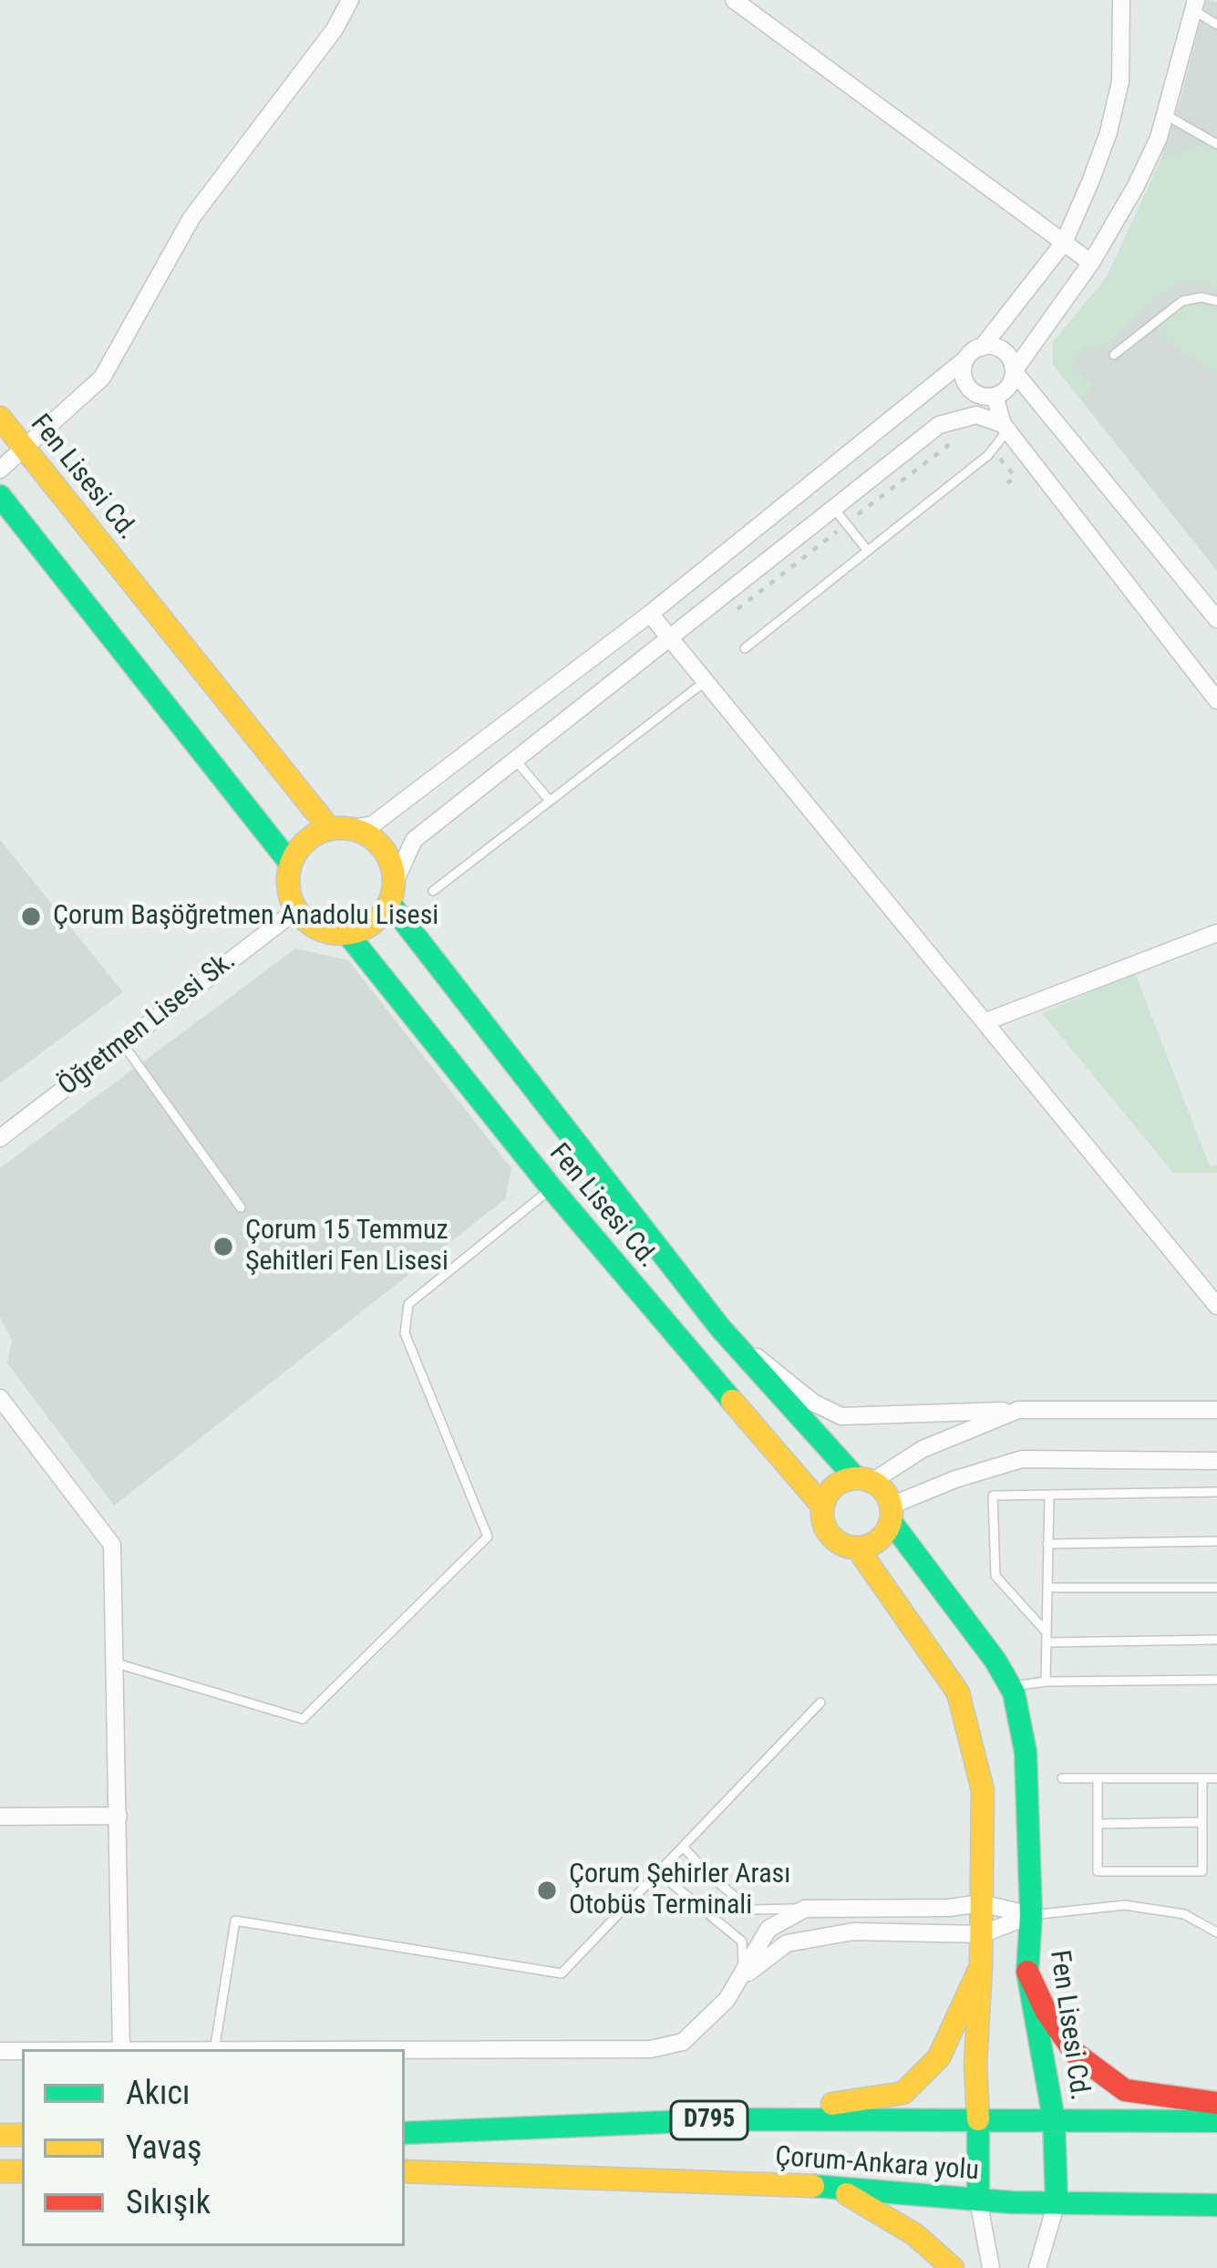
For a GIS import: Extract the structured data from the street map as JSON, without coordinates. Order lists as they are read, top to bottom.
{
  "streets": {
    "main road": ["Fen Lisesi Cd.", "D795", "Çorum-Ankara yolu"],
    "street": ["Öğretmen Lisesi Sk."]
  },
  "crossings": [
    ["Fen Lisesi Cd.", "Öğretmen Lisesi Sk."],
    ["Fen Lisesi Cd.", "Çorum-Ankara yolu"]
  ],
  "places": ["Çorum Başöğretmen Anadolu Lisesi", "Çorum 15 Temmuz Şehitleri Fen Lisesi", "Çorum Şehirler Arası Otobüs Terminali"],
  "legend": ["Akıcı", "Yavaş", "Sıkışık"]
}
